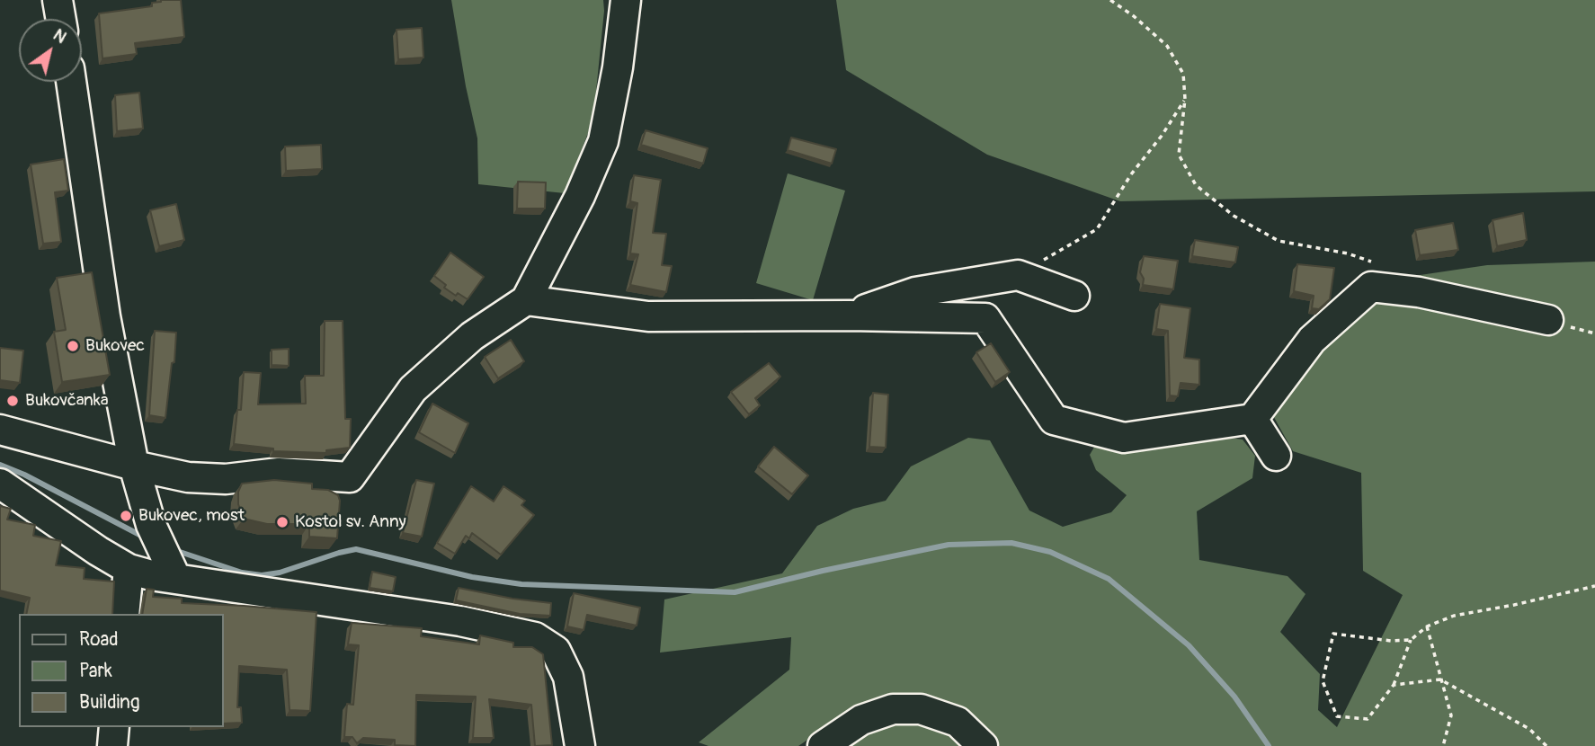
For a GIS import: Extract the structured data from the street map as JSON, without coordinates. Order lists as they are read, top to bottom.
{
  "places": [
    "Bukovec",
    "Bukovčanka",
    "Bukovec, most",
    "Kostol sv. Anny"
  ],
  "legend": ["Road", "Park", "Building"],
  "north": "top right"
}
